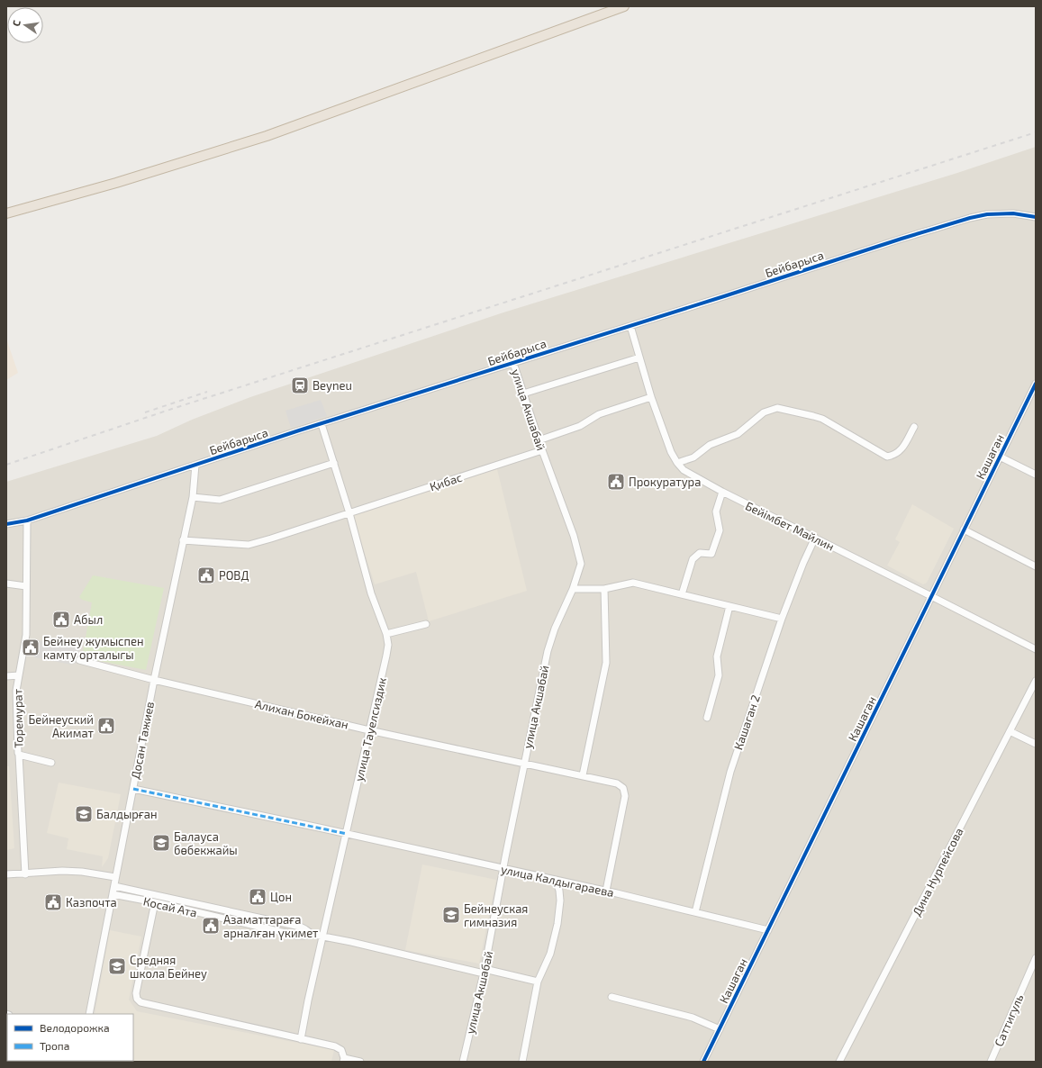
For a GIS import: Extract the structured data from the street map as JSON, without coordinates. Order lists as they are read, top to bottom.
{
  "streets": {
    "street": [
      "Бейбарыса",
      "улица Акшабай",
      "Кашаган",
      "Қибас",
      "Бейімбет Майлин",
      "Алихан Бокейхан",
      "Торемурат",
      "Кашаган 2",
      "улица Тауелсиздик",
      "Досан Тажиев",
      "Дина Нурпейсова",
      "улица Калдыгараева",
      "Косай Ата",
      "Саттигуль"
    ]
  },
  "crossings": [
    ["Бейбарыса", "улица Акшабай"],
    ["Бейбарыса", "Бейімбет Майлин"],
    ["Бейбарыса", "Торемурат"],
    ["Бейбарыса", "улица Тауелсиздик"],
    ["Бейбарыса", "Досан Тажиев"],
    ["улица Акшабай", "Қибас"],
    ["улица Акшабай", "Алихан Бокейхан"],
    ["улица Акшабай", "улица Калдыгараева"],
    ["улица Акшабай", "Косай Ата"],
    ["Кашаган", "Бейімбет Майлин"],
    ["Кашаган", "улица Калдыгараева"],
    ["Қибас", "улица Тауелсиздик"],
    ["Қибас", "Досан Тажиев"],
    ["Бейімбет Майлин", "Кашаган 2"],
    ["Алихан Бокейхан", "улица Тауелсиздик"],
    ["Алихан Бокейхан", "Досан Тажиев"],
    ["Алихан Бокейхан", "улица Калдыгараева"],
    ["Кашаган 2", "улица Калдыгараева"],
    ["улица Тауелсиздик", "улица Калдыгараева"],
    ["улица Тауелсиздик", "Косай Ата"],
    ["Досан Тажиев", "улица Калдыгараева"],
    ["Досан Тажиев", "Косай Ата"]
  ],
  "places": {
    "station": ["Beyneu"],
    "public building": [
      "Прокуратура",
      "РОВД",
      "Абыл",
      "Бейнеу жумыспен камту орталыгы",
      "Бейнеуский Акимат",
      "Цон",
      "Казпочта",
      "Азаматтараға арналған үкимет"
    ],
    "school or university": [
      "Балдырған",
      "Балауса бөбекжайы",
      "Бейнеуская гимназия",
      "Средняя школа Бейнеу"
    ]
  },
  "legend": ["Велодорожка", "Тропа"],
  "north": "left"
}
